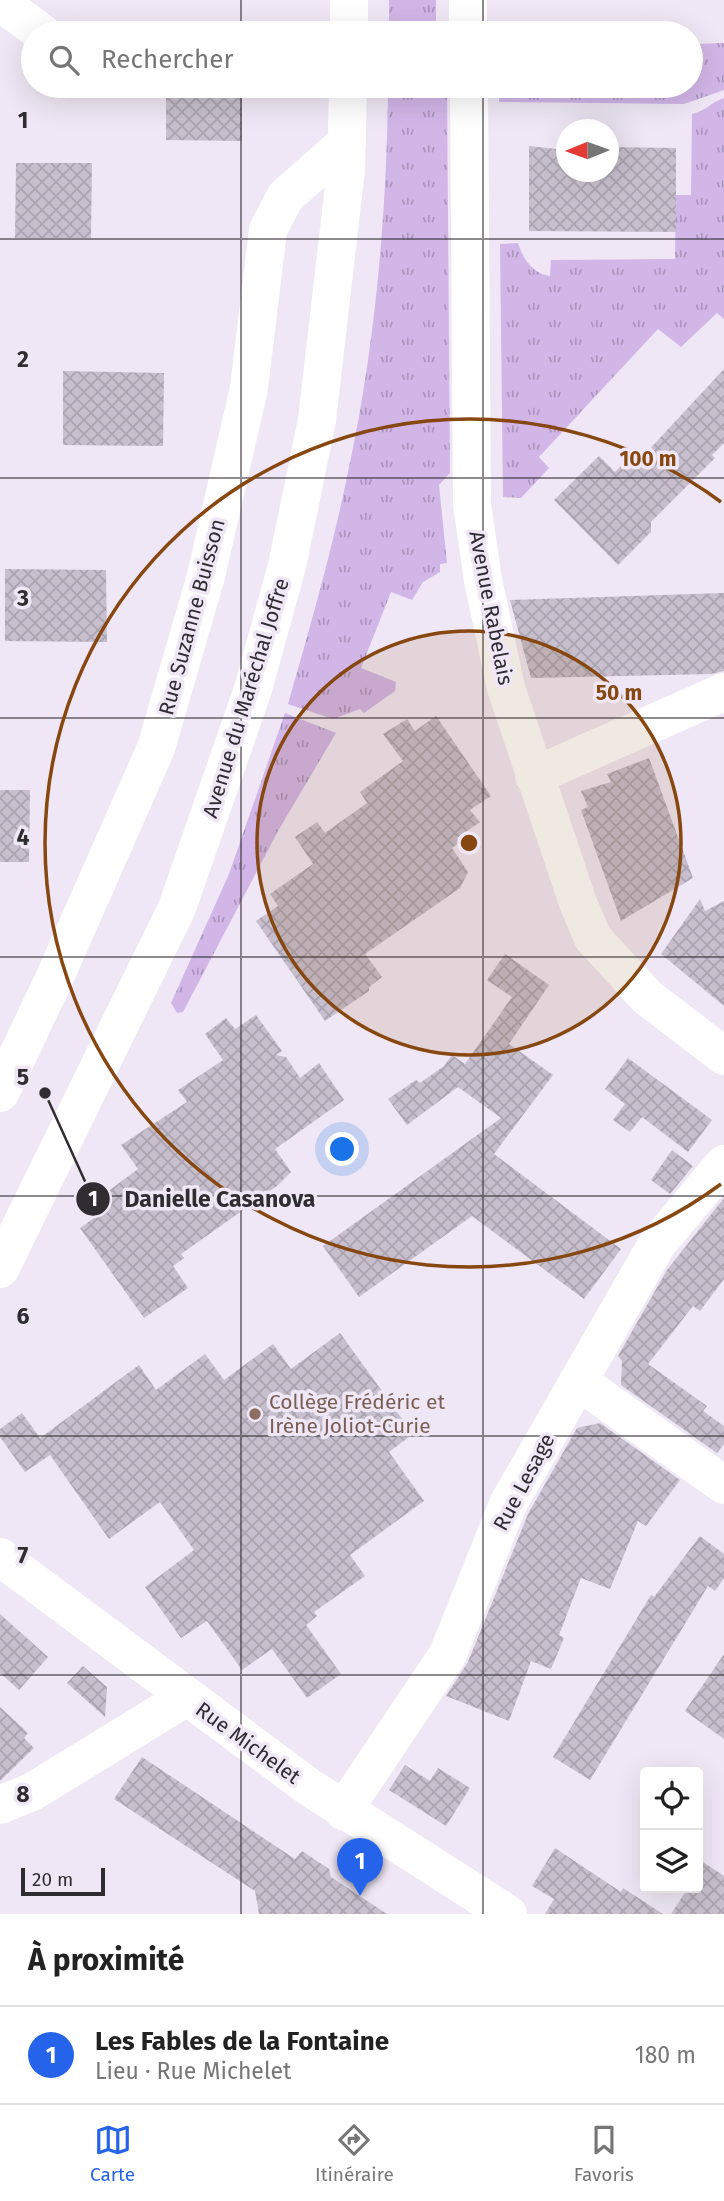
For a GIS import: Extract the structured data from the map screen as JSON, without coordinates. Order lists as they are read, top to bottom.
{
  "streets": {
    "street": [
      "Avenue Rabelais",
      "Rue Suzanne Buisson",
      "Avenue du Maréchal Joffre",
      "Rue Lesage",
      "Rue Michelet"
    ]
  },
  "crossings": [
    ["Rue Suzanne Buisson", "Avenue du Maréchal Joffre"],
    ["Rue Lesage", "Rue Michelet"]
  ],
  "places": ["Danielle Casanova", "Collège Frédéric et Irène Joliot-Curie"],
  "scale_bar": "20 m",
  "north": "left",
  "page": {
    "search": "Rechercher",
    "pins": "1",
    "scale": "20 m",
    "heading": "À proximité",
    "list": [
      {
        "mark": "1",
        "name": "Les Fables de la Fontaine",
        "note": "Lieu · Rue Michelet",
        "value": "180 m"
      }
    ],
    "nav": ["Carte", "Itinéraire", "Favoris"]
  },
  "grid": {
    "rows": [
      "1",
      "2",
      "3",
      "4",
      "5",
      "6",
      "7",
      "8"
    ]
  },
  "rings": ["100 m", "50 m"]
}
